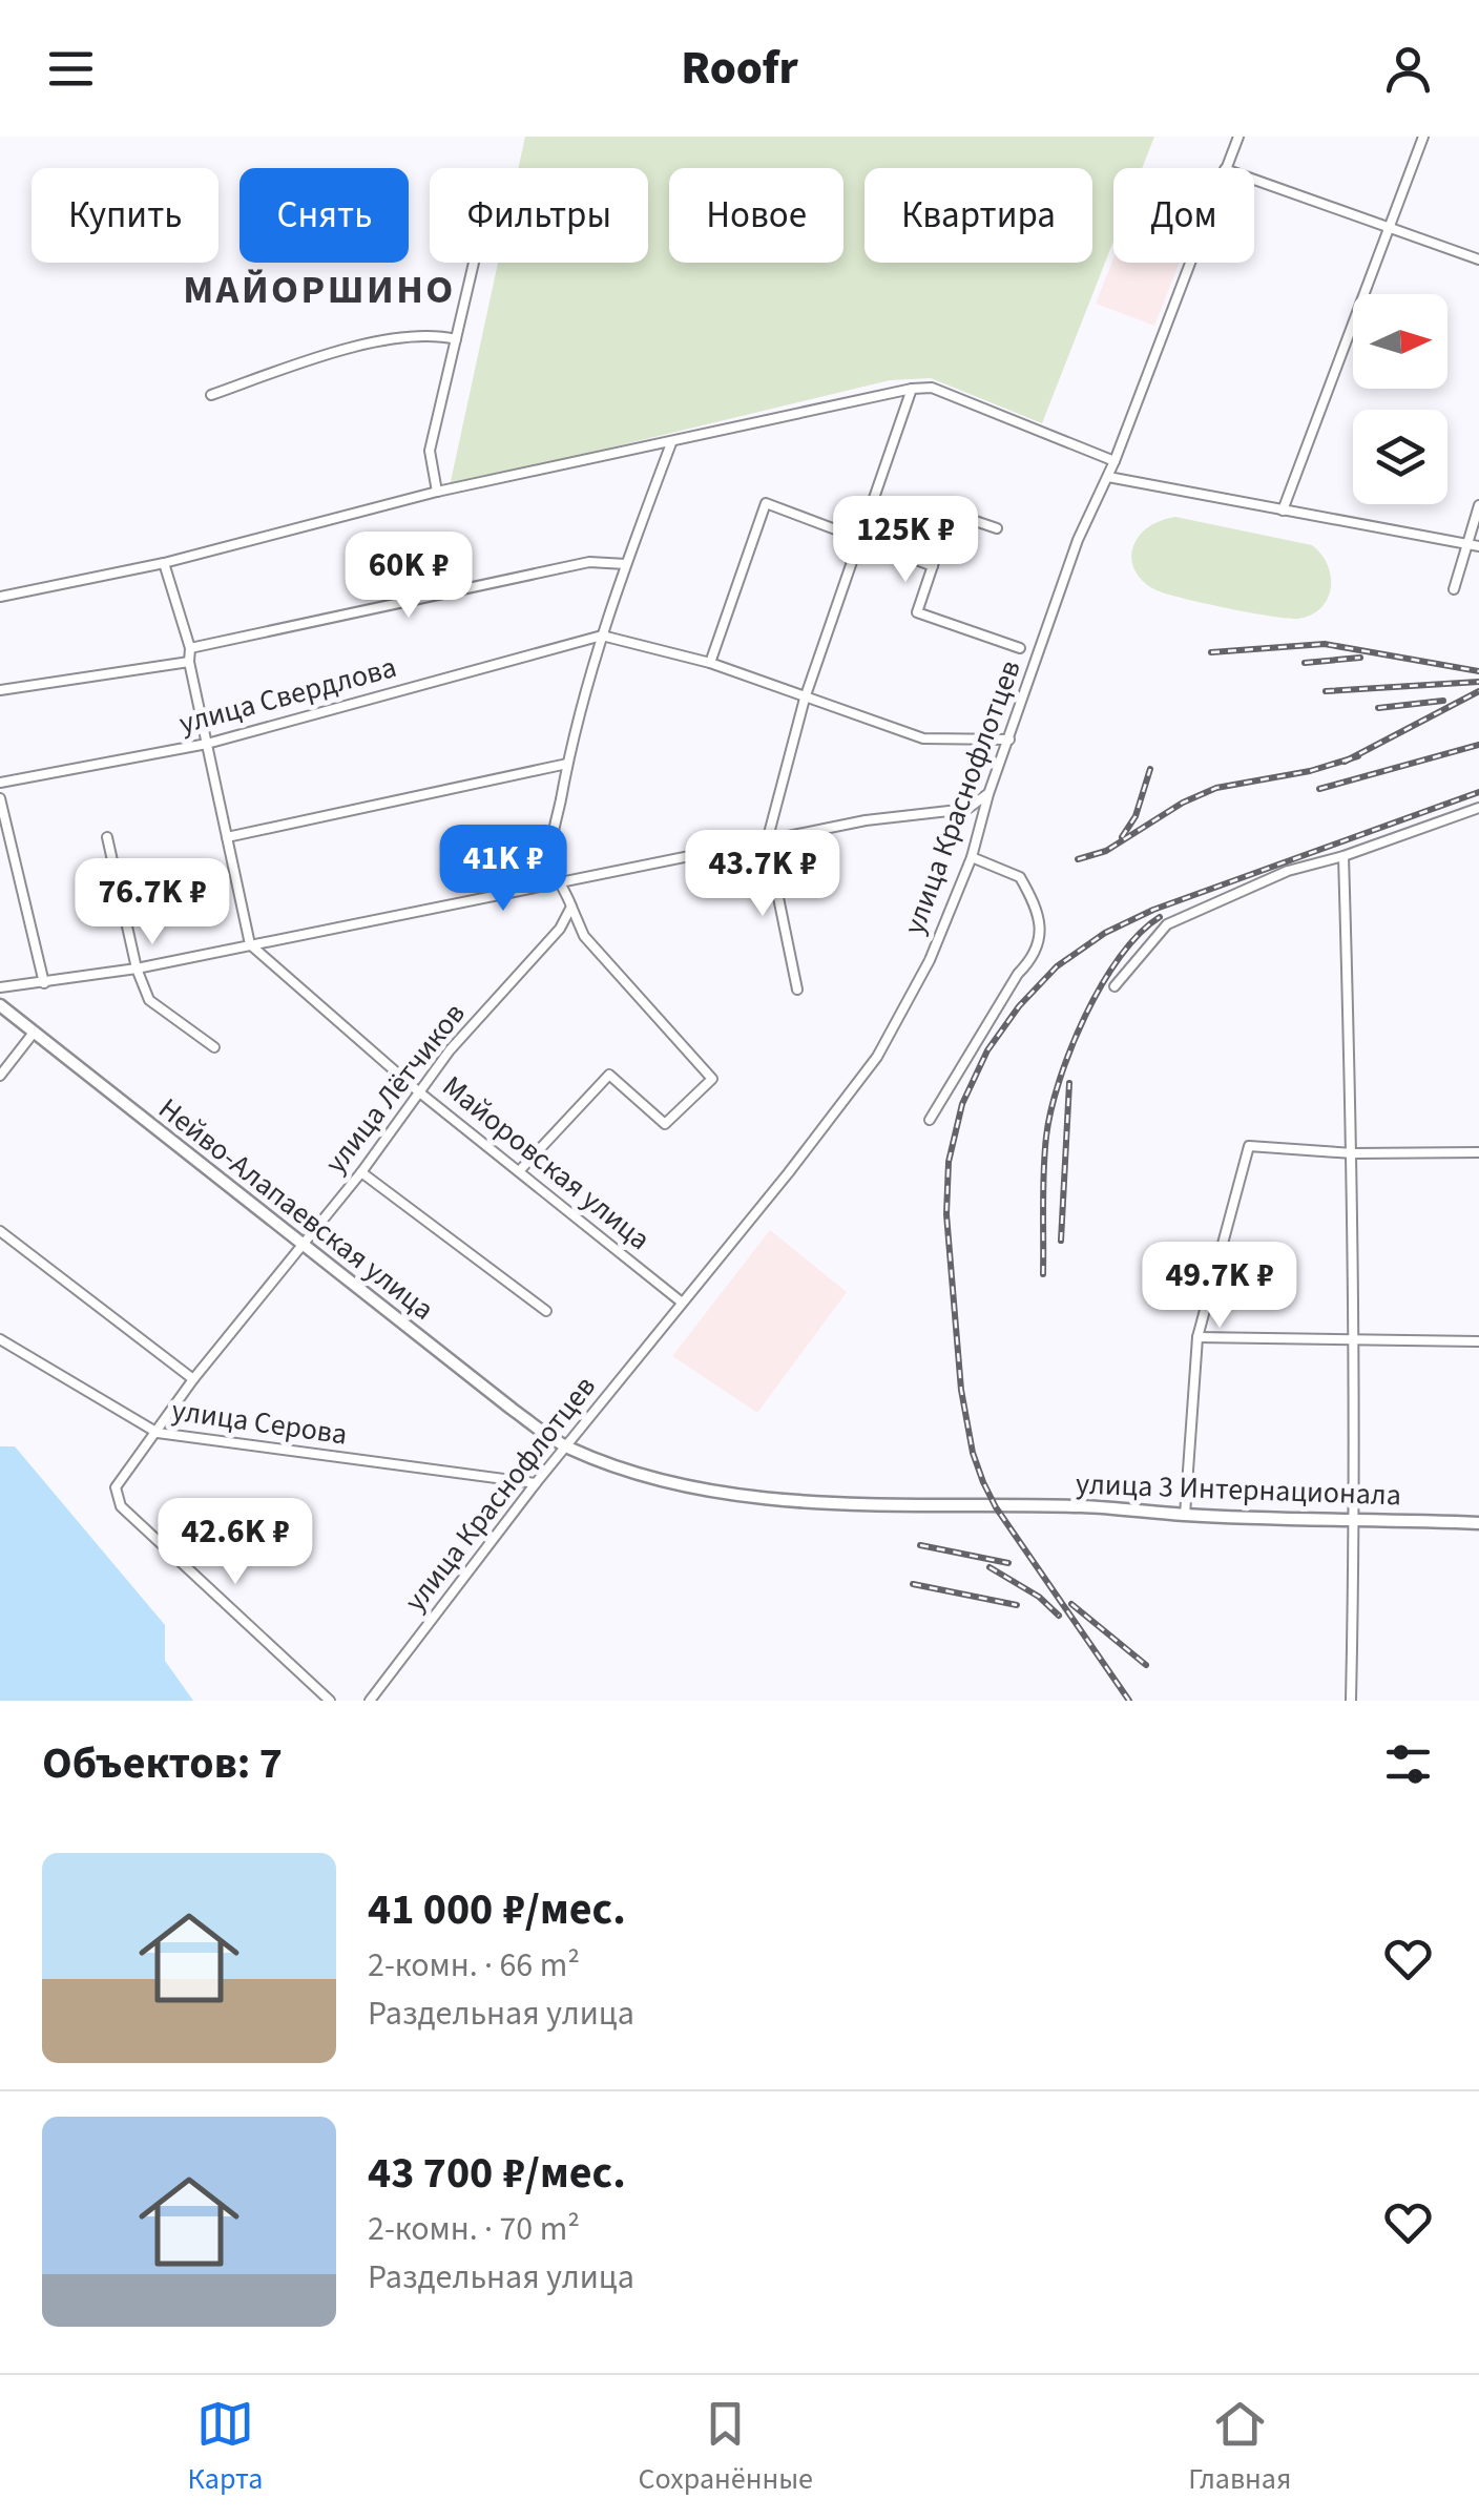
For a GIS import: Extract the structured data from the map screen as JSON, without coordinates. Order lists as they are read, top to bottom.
{
  "streets": {
    "main road": ["Нейво-Алапаевская улица", "улица 3 Интернационала"],
    "street": [
      "улица Свердлова",
      "улица Краснофлотцев",
      "улица Лётчиков",
      "Майоровская улица",
      "улица Серова"
    ]
  },
  "crossings": [
    ["улица Свердлова", "улица Краснофлотцев"],
    ["улица Краснофлотцев", "Майоровская улица"],
    ["улица Краснофлотцев", "Нейво-Алапаевская улица"],
    ["улица Краснофлотцев", "улица Серова"],
    ["улица Краснофлотцев", "улица 3 Интернационала"],
    ["улица Лётчиков", "Майоровская улица"],
    ["улица Лётчиков", "Нейво-Алапаевская улица"],
    ["улица Лётчиков", "улица Серова"],
    ["Нейво-Алапаевская улица", "улица 3 Интернационала"]
  ],
  "districts": ["МАЙОРШИНО"],
  "north": "right",
  "page": {
    "header": "Roofr",
    "chip": [
      "Купить",
      "Снять",
      "Фильтры",
      "Новое",
      "Квартира",
      "Дом"
    ],
    "price": [
      "125K ₽",
      "60K ₽",
      "41K ₽",
      "43.7K ₽",
      "76.7K ₽",
      "49.7K ₽",
      "42.6K ₽"
    ],
    "heading": "Объектов: 7",
    "list": [
      {
        "name": "41 000 ₽/мес.",
        "note": "2-комн. · 66 m² · Раздельная улица"
      },
      {
        "name": "43 700 ₽/мес.",
        "note": "2-комн. · 70 m² · Раздельная улица"
      }
    ],
    "tabs": ["Карта", "Сохранённые", "Главная"]
  }
}
